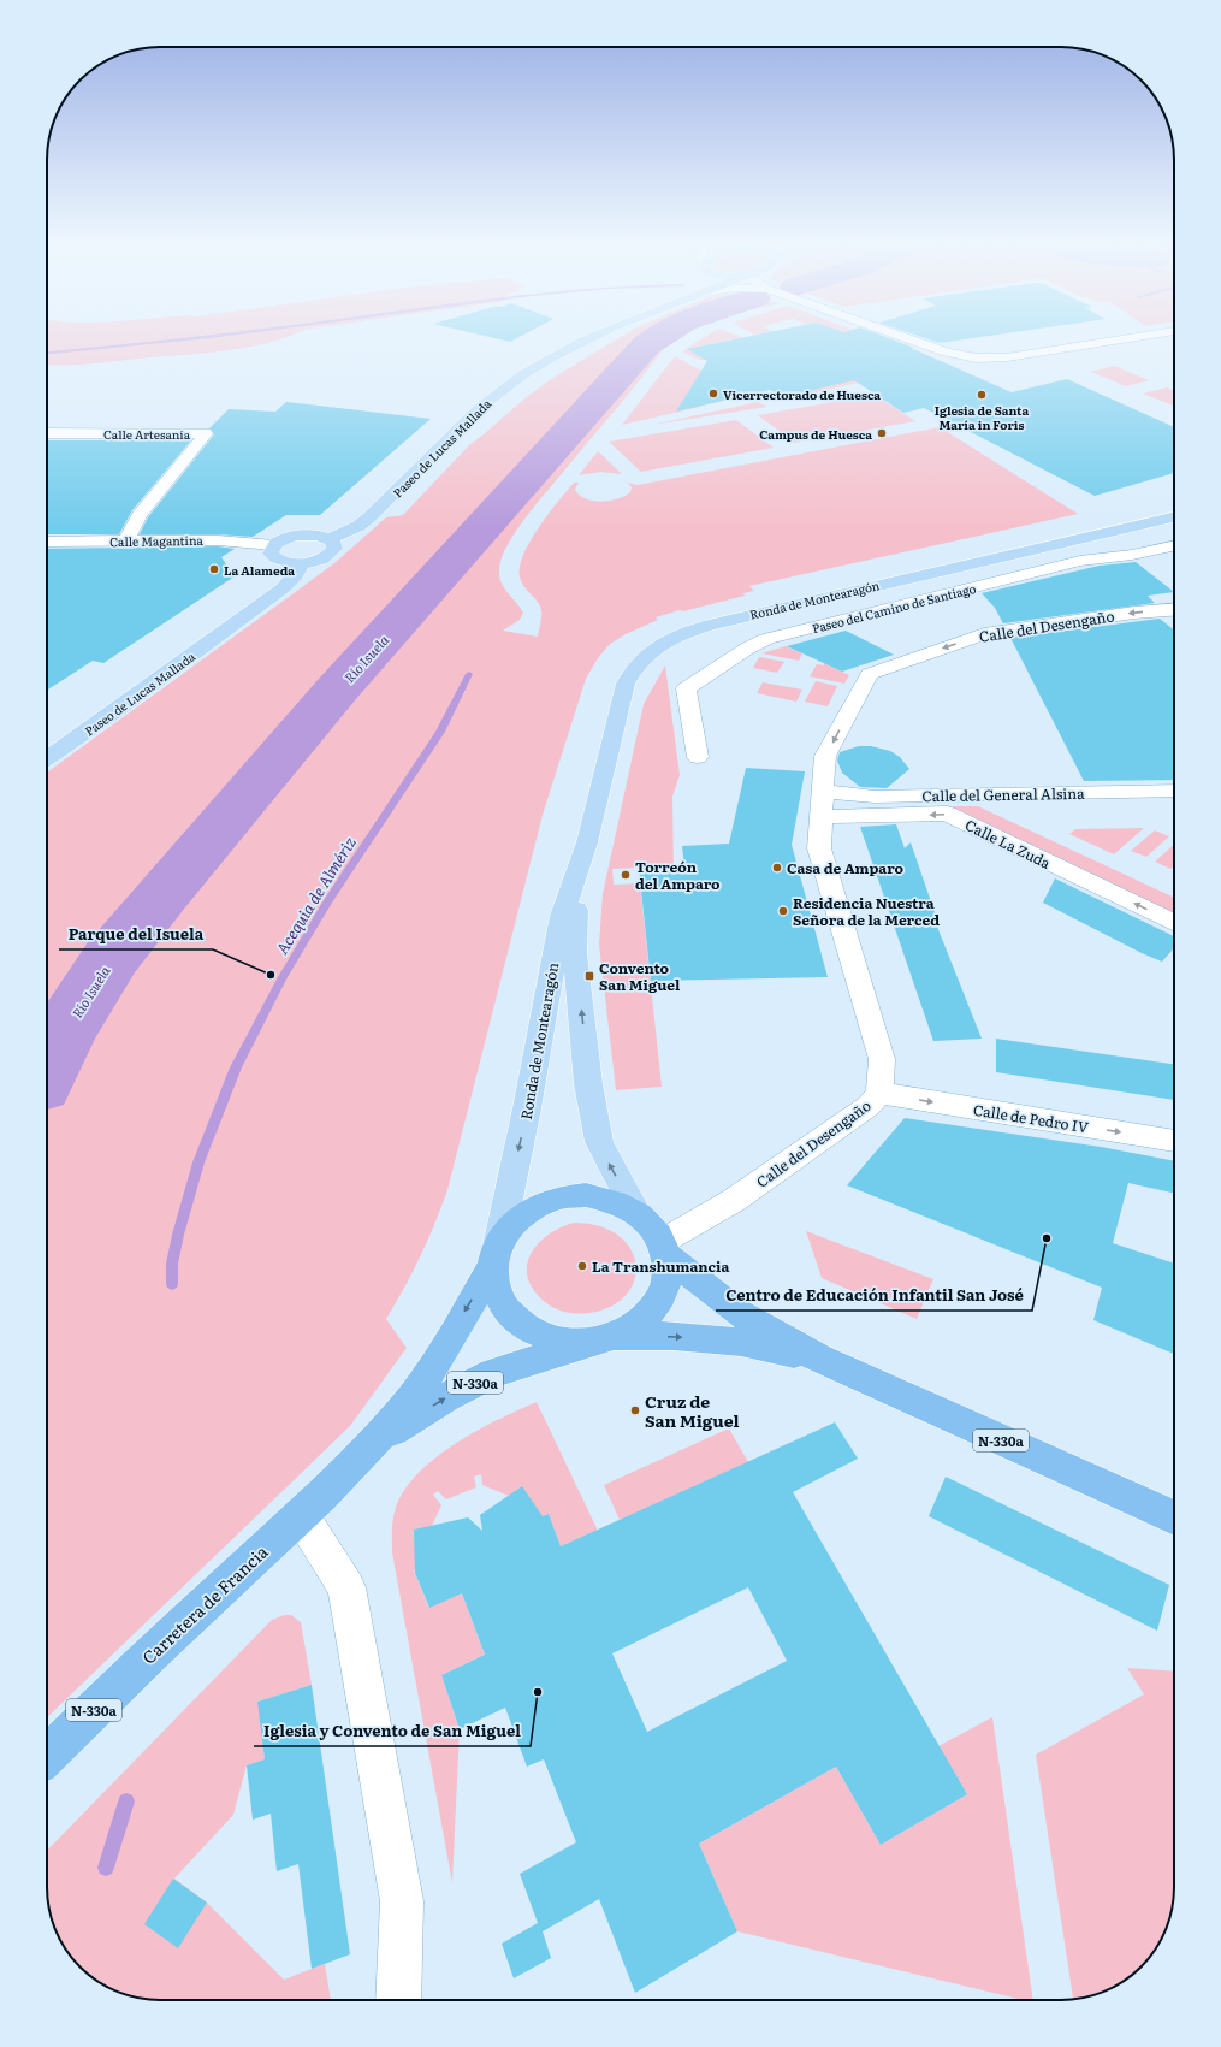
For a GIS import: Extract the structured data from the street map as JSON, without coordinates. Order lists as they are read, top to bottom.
{
  "streets": {
    "highway": ["N-330a", "Carretera de Francia"],
    "main road": ["Paseo de Lucas Mallada", "Ronda de Montearagón"],
    "street": [
      "Calle Artesanía",
      "Calle Magantina",
      "Paseo del Camino de Santiago",
      "Calle del Desengaño",
      "Calle del General Alsina",
      "Calle La Zuda",
      "Calle de Pedro IV"
    ]
  },
  "crossings": [
    ["Calle Artesanía", "Calle Magantina"],
    ["Ronda de Montearagón", "Calle del Desengaño"],
    ["Ronda de Montearagón", "N-330a"],
    ["Ronda de Montearagón", "Carretera de Francia"],
    ["Calle del Desengaño", "Calle del General Alsina"],
    ["Calle del Desengaño", "Calle La Zuda"],
    ["Calle del Desengaño", "Calle de Pedro IV"],
    ["Calle del Desengaño", "N-330a"],
    ["Calle del Desengaño", "Carretera de Francia"],
    ["N-330a", "Carretera de Francia"]
  ],
  "one_way": ["Calle del Desengaño", "Calle La Zuda", "Calle de Pedro IV"],
  "water": ["Río Isuela", "Acequia de Almériz"],
  "places": {
    "other": [
      "Vicerrectorado de Huesca",
      "Iglesia de Santa María in Foris",
      "Campus de Huesca",
      "La Alameda",
      "Casa de Amparo",
      "Torreón del Amparo",
      "Residencia Nuestra Señora de la Merced",
      "Parque del Isuela",
      "Centro de Educación Infantil San José",
      "La Transhumancia",
      "Cruz de San Miguel",
      "Iglesia y Convento de San Miguel"
    ],
    "transit": ["Convento San Miguel"]
  }
}
